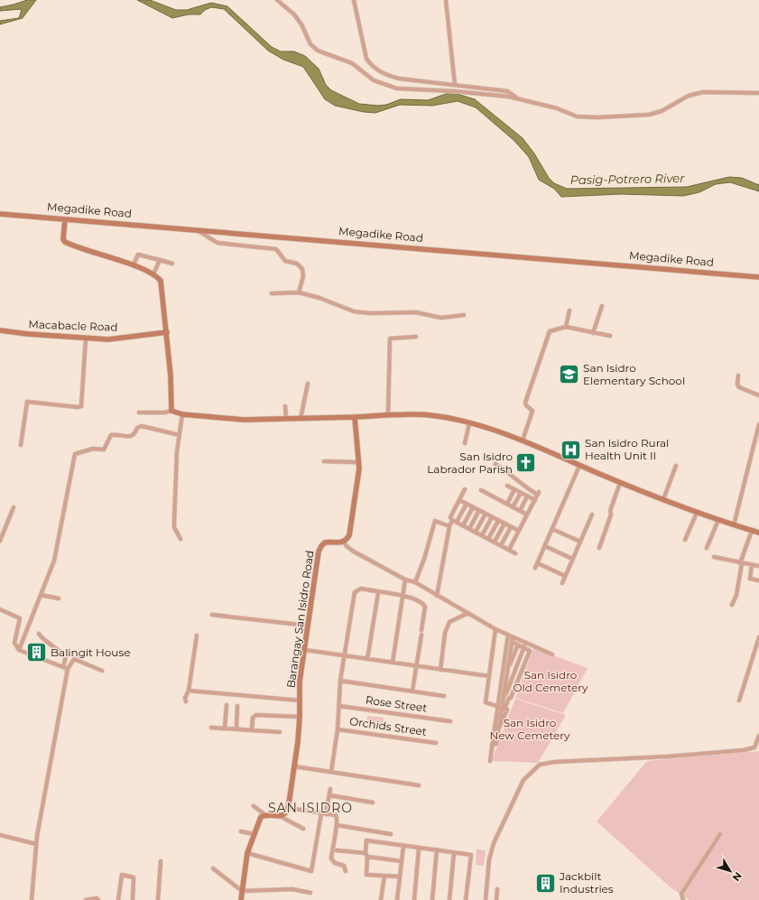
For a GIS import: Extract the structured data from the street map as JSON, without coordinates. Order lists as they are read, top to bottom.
{
  "streets": {
    "street": [
      "Megadike Road",
      "Macabacle Road",
      "Barangay San Isidro Road",
      "Rose Street",
      "Orchids Street"
    ]
  },
  "districts": ["SAN ISIDRO"],
  "water": ["Pasig-Potrero River"],
  "parks": ["San Isidro Old Cemetery", "San Isidro New Cemetery"],
  "places": {
    "school or university": ["San Isidro Elementary School"],
    "hospital": ["San Isidro Rural Health Unit II"],
    "church": ["San Isidro Labrador Parish"],
    "building": ["Balingit House", "Jackbilt Industries"]
  },
  "north": "bottom right"
}
